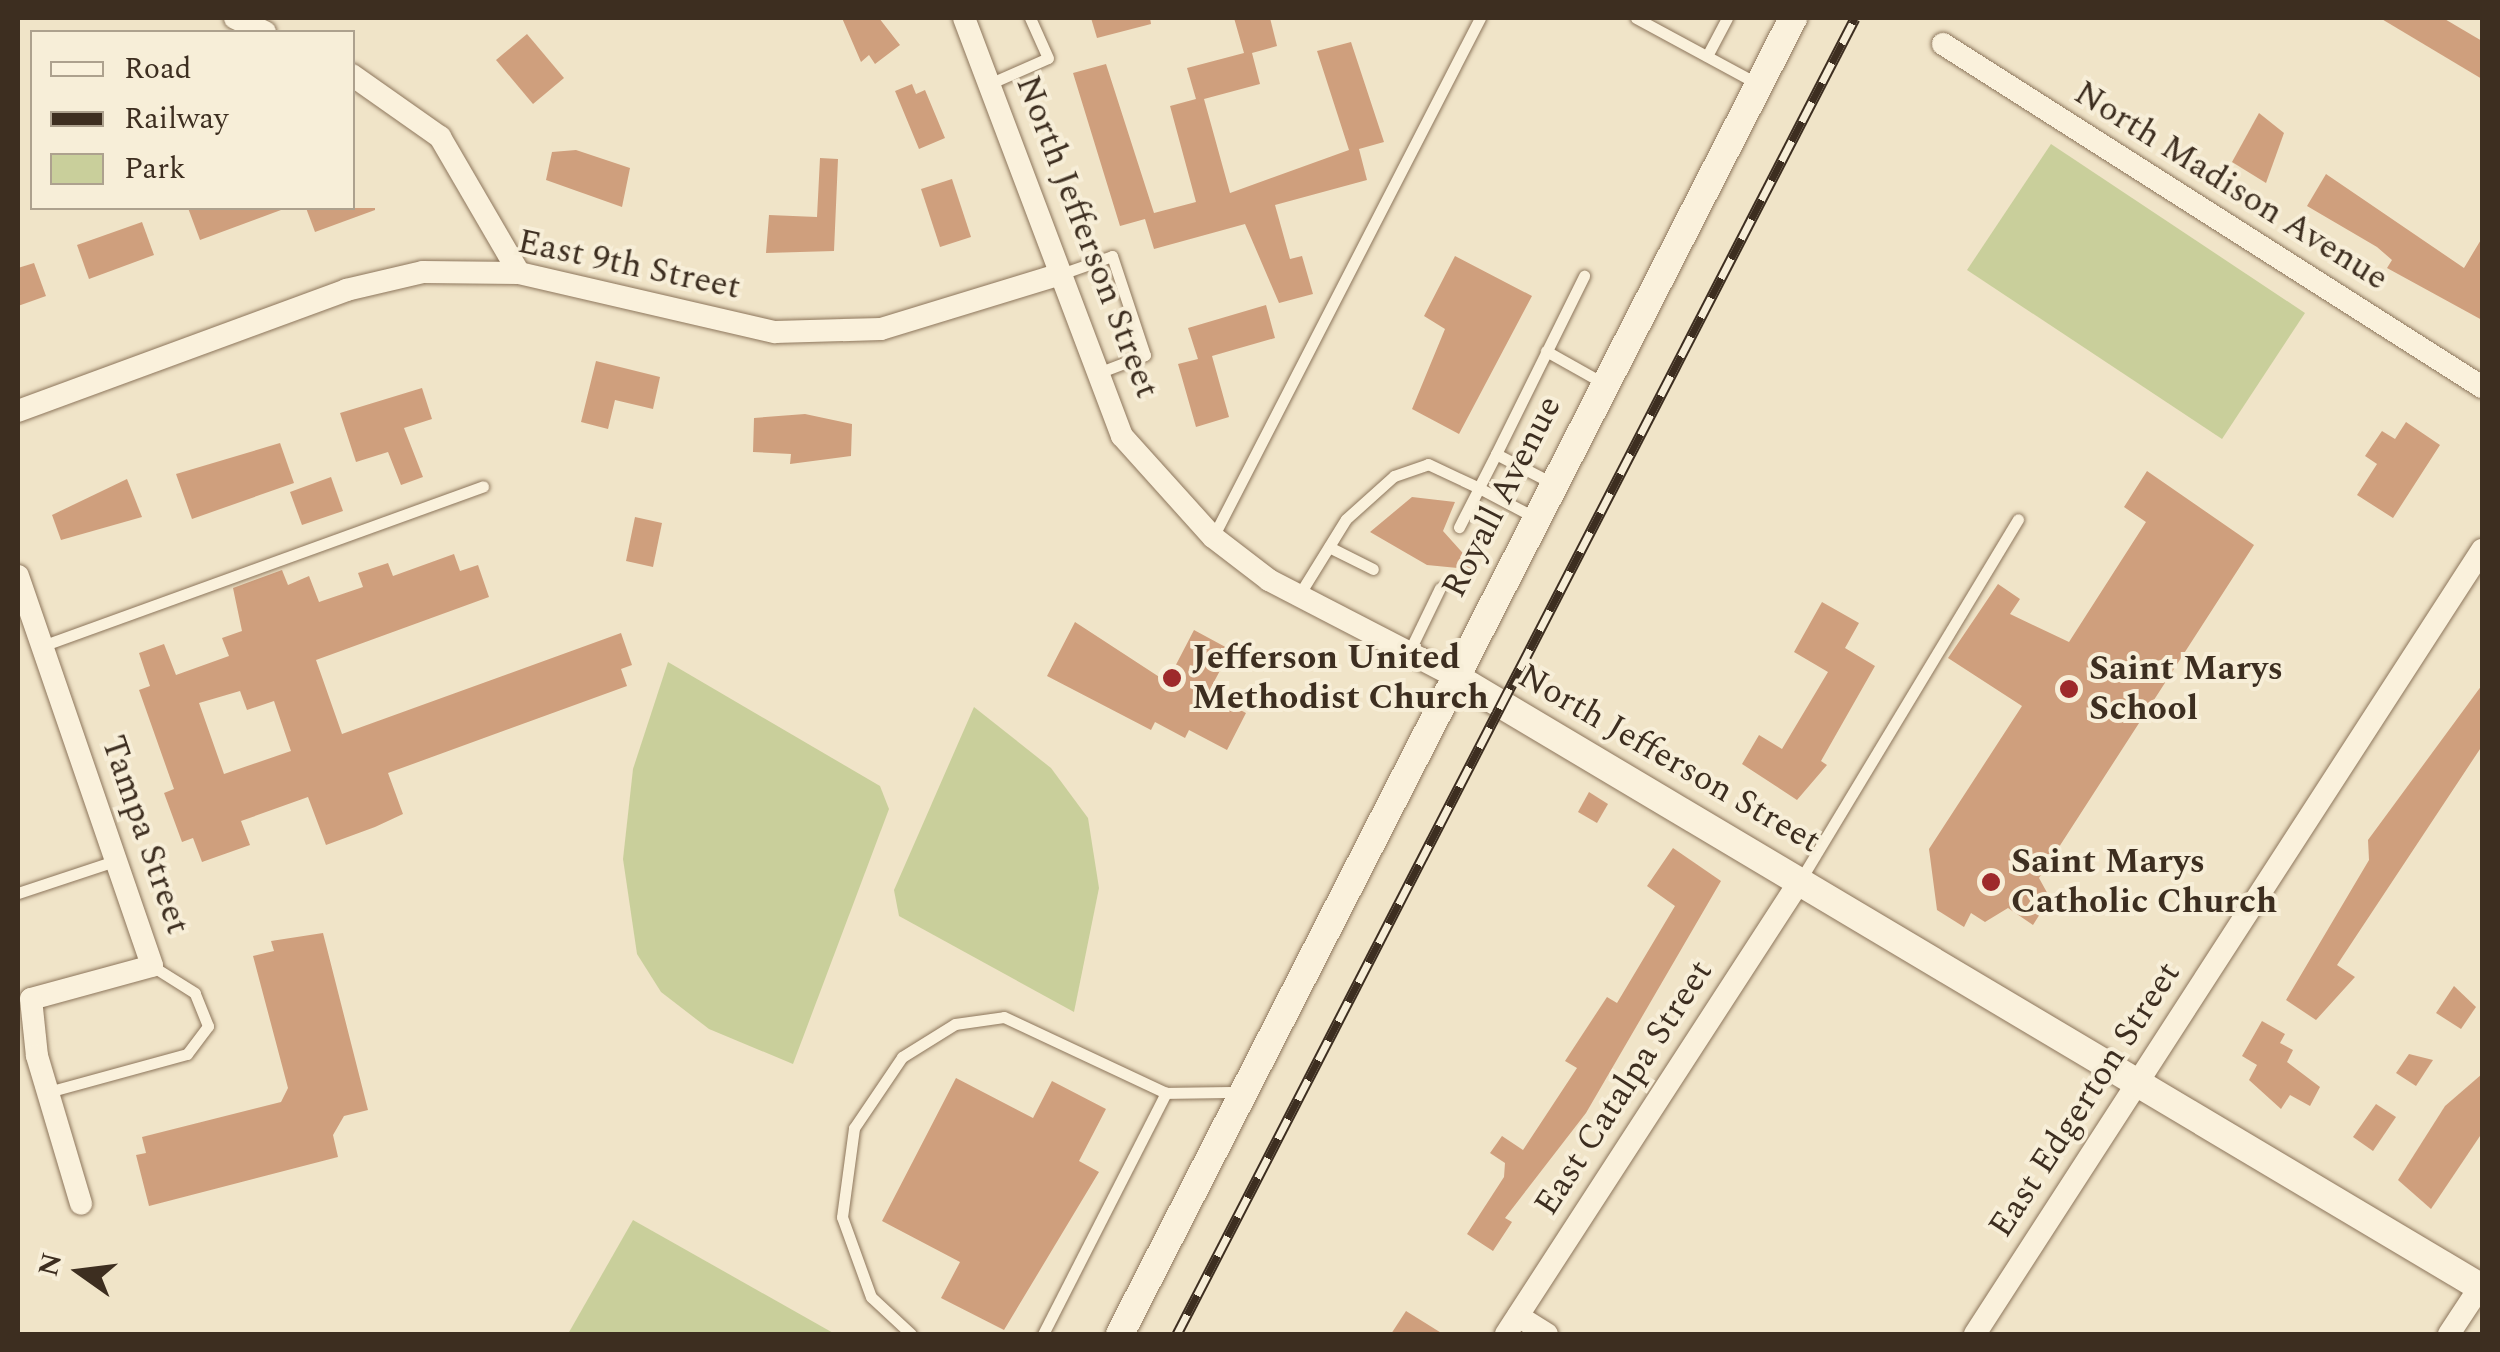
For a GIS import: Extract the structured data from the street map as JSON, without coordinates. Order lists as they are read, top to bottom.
{
  "streets": {
    "street": [
      "North Madison Avenue",
      "North Jefferson Street",
      "East 9th Street",
      "Royall Avenue",
      "Tampa Street",
      "East Catalpa Street",
      "East Edgerton Street"
    ]
  },
  "crossings": [
    ["North Jefferson Street", "East 9th Street"],
    ["North Jefferson Street", "Royall Avenue"],
    ["North Jefferson Street", "East Catalpa Street"],
    ["North Jefferson Street", "East Edgerton Street"]
  ],
  "places": ["Jefferson United Methodist Church", "Saint Marys School", "Saint Marys Catholic Church"],
  "legend": ["Road", "Railway", "Park"],
  "north": "left"
}
